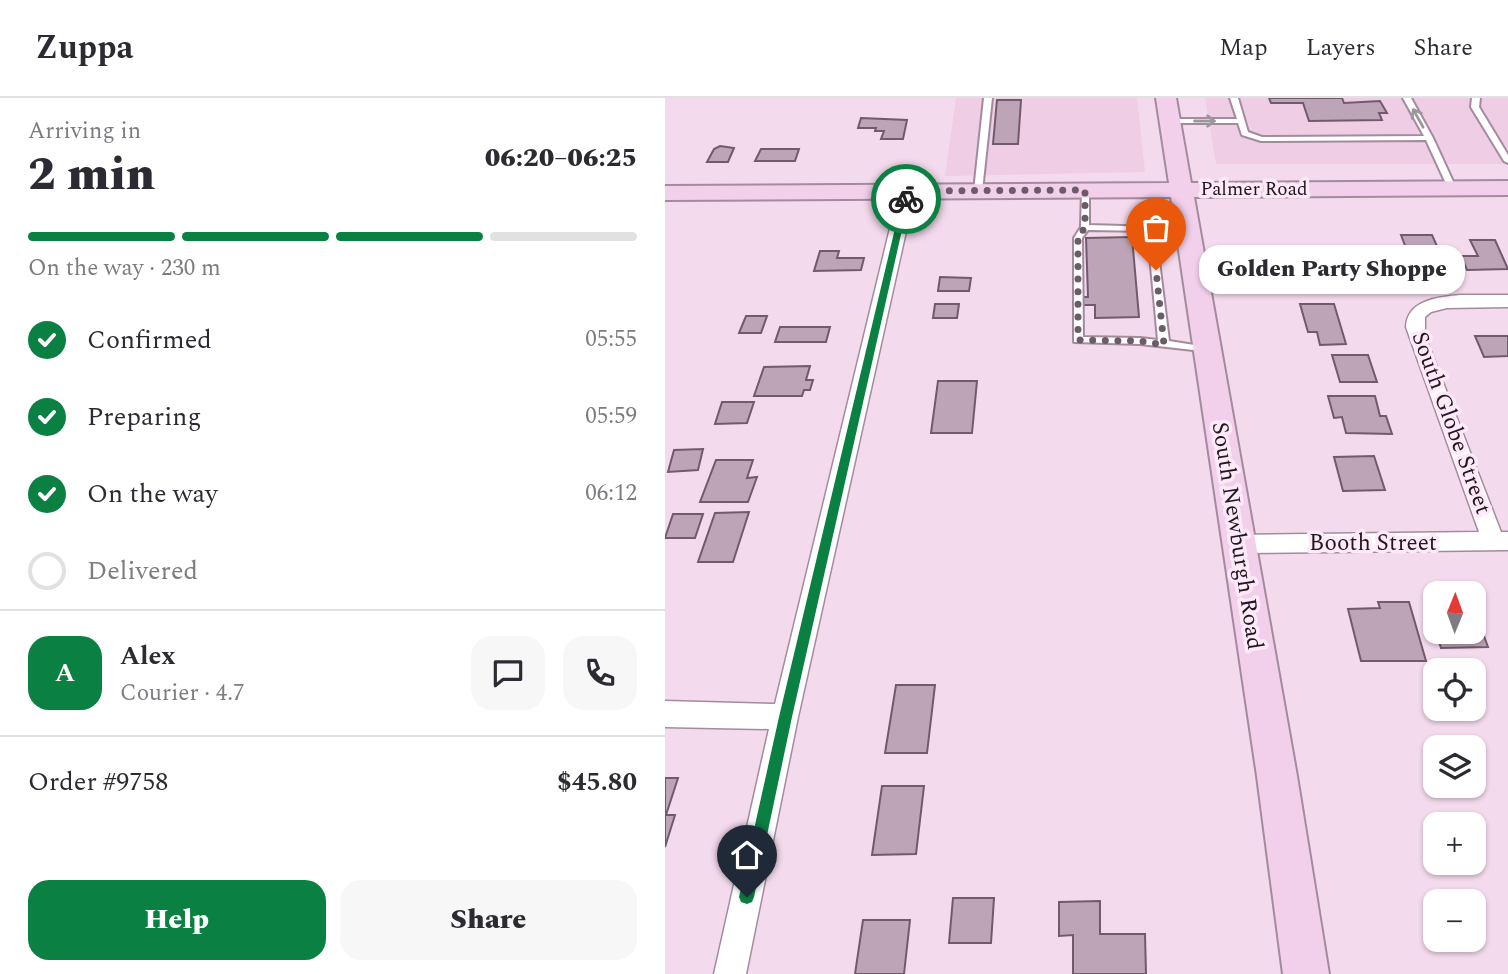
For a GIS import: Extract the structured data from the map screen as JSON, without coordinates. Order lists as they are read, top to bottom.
{
  "streets": {
    "main road": ["Palmer Road", "South Newburgh Road"],
    "street": ["South Globe Street", "Booth Street"]
  },
  "crossings": [
    ["Palmer Road", "South Newburgh Road"],
    ["South Globe Street", "Booth Street"],
    ["South Newburgh Road", "Booth Street"]
  ],
  "places": ["Golden Party Shoppe"],
  "north": "top",
  "page": {
    "header": "Zuppa",
    "nav": ["Map", "Layers", "Share"],
    "heading": ["2 min", "Arriving in", "06:20–06:25"],
    "panel": [
      "Alex",
      "Courier · 4.7",
      "Order #9758",
      "$45.80"
    ],
    "bar": "On the way · 230 m",
    "bubble": "Golden Party Shoppe",
    "list": [
      ["Confirmed", "05:55"],
      ["Preparing", "05:59"],
      ["On the way", "06:12"],
      "Delivered"
    ],
    "map_buttons": ["+", "−"],
    "round": "A",
    "buttons": ["Help", "Share"]
  }
}
